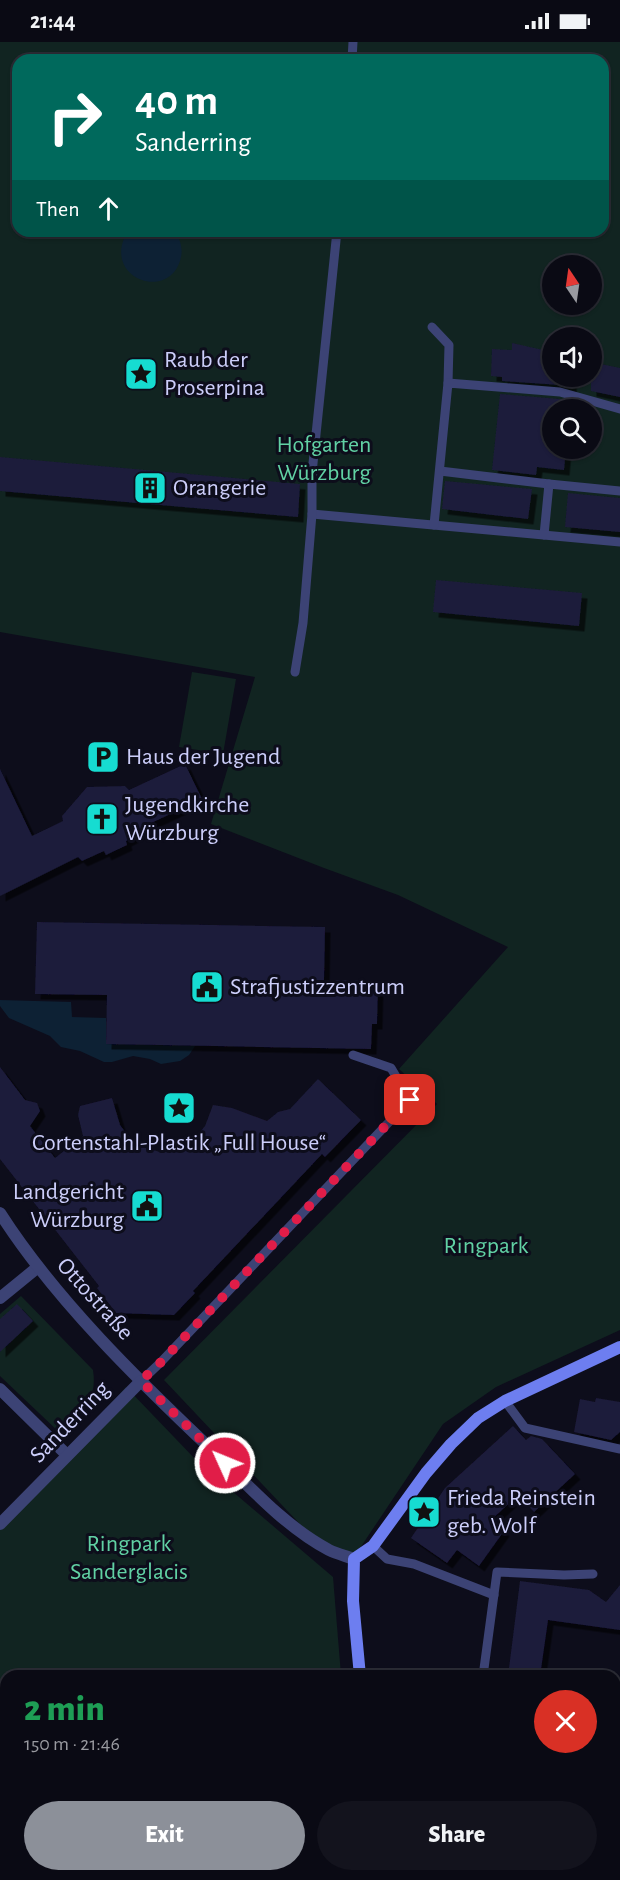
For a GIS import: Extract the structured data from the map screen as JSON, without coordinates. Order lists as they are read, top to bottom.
{
  "streets": {
    "street": ["Ottostraße", "Sanderring"]
  },
  "crossings": [
    ["Ottostraße", "Sanderring"]
  ],
  "parks": ["Hofgarten Würzburg", "Ringpark", "Ringpark Sanderglacis"],
  "places": {
    "place": ["Raub der Proserpina", "Cortenstahl-Plastik „Full House“", "Frieda Reinstein geb. Wolf"],
    "building": ["Orangerie"],
    "parking": ["Haus der Jugend"],
    "church": ["Jugendkirche Würzburg"],
    "public building": ["Strafjustizzentrum", "Landgericht Würzburg"]
  },
  "north": "top",
  "page": {
    "status": "21:44",
    "turn": ["40 m", "Sanderring"],
    "then": "Then",
    "heading": ["2 min", "150 m · 21:46"],
    "buttons": ["Exit", "Share"]
  }
}
